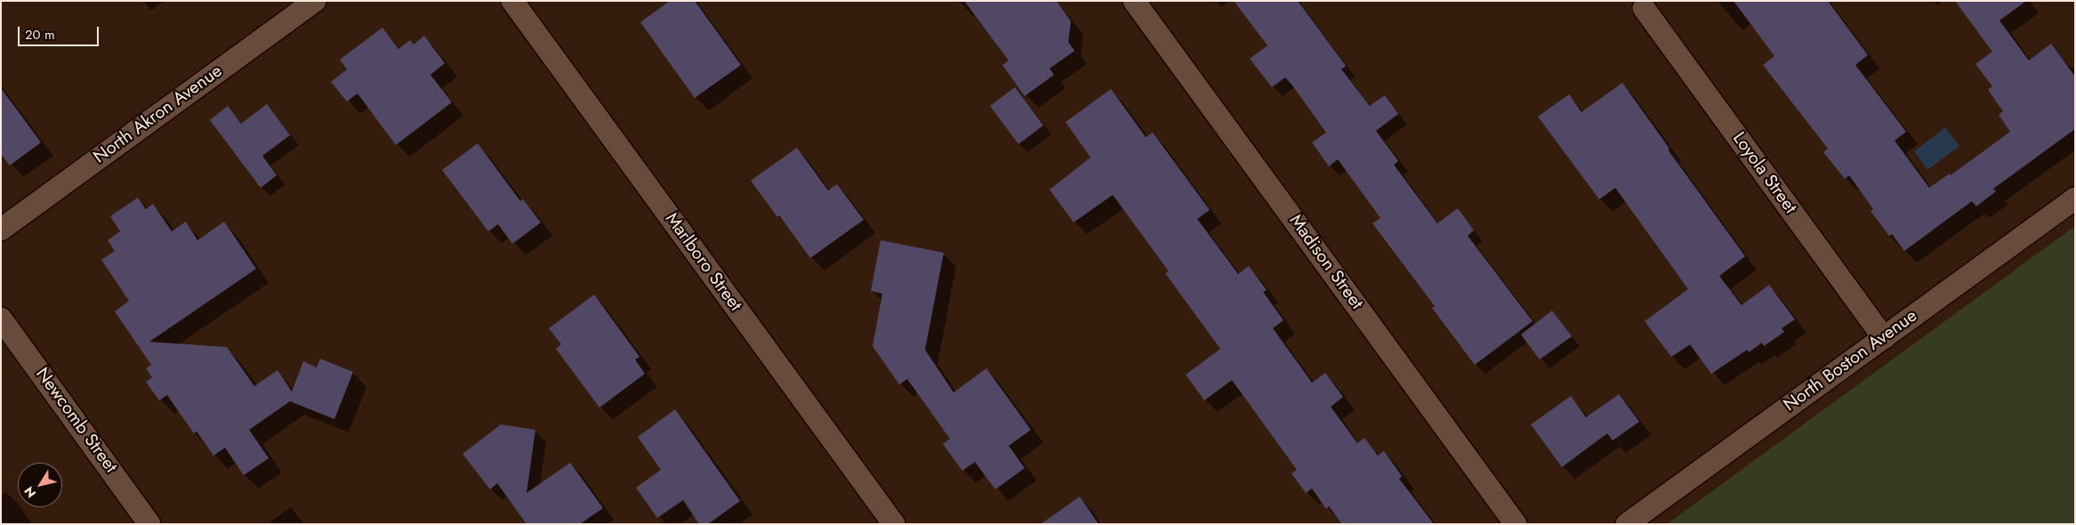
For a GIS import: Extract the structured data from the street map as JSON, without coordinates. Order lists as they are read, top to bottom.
{
  "streets": {
    "street": [
      "North Akron Avenue",
      "Loyola Street",
      "Marlboro Street",
      "Madison Street",
      "North Boston Avenue",
      "Newcomb Street"
    ]
  },
  "crossings": [
    ["Loyola Street", "North Boston Avenue"]
  ],
  "scale_bar": "20 m",
  "north": "bottom left"
}
